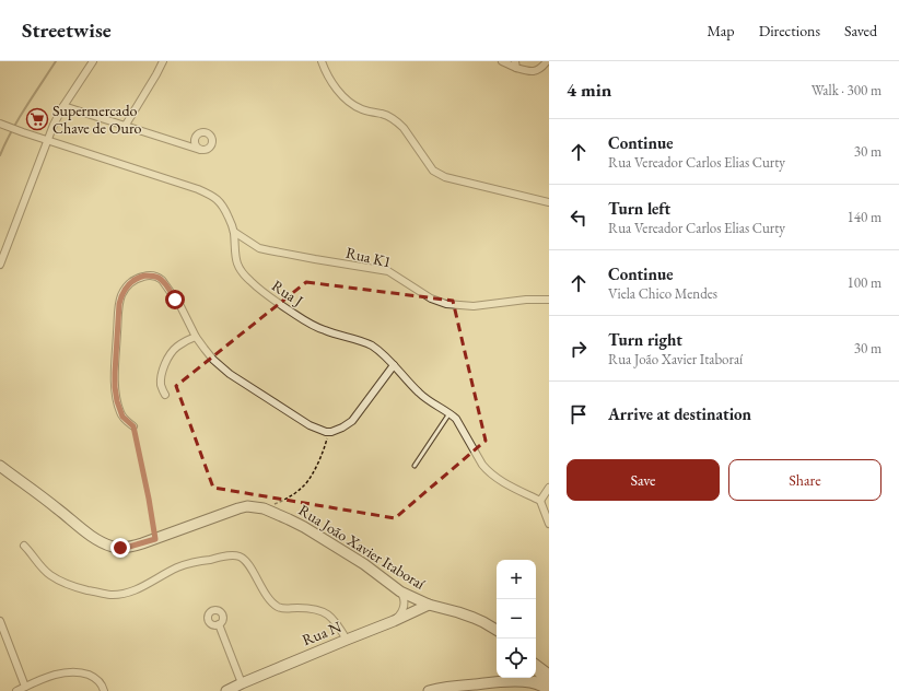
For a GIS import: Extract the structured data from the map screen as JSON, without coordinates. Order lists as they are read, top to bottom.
{
  "streets": {
    "street": [
      "Rua K1",
      "Rua J",
      "Rua João Xavier Itaboraí",
      "Rua N"
    ]
  },
  "crossings": [
    ["Rua K1", "Rua J"],
    ["Rua João Xavier Itaboraí", "Rua N"]
  ],
  "places": {
    "supermarket": ["Supermercado Chave de Ouro"]
  },
  "page": {
    "header": "Streetwise",
    "nav": ["Map", "Directions", "Saved"],
    "heading": ["4 min", "Walk · 300 m"],
    "list": [
      ["Continue", "Rua Vereador Carlos Elias Curty", "30 m"],
      ["Turn left", "Rua Vereador Carlos Elias Curty", "140 m"],
      ["Continue", "Viela Chico Mendes", "100 m"],
      ["Turn right", "Rua João Xavier Itaboraí", "30 m"],
      "Arrive at destination"
    ],
    "buttons": ["Save", "Share"],
    "map_buttons": ["+", "−"]
  }
}
